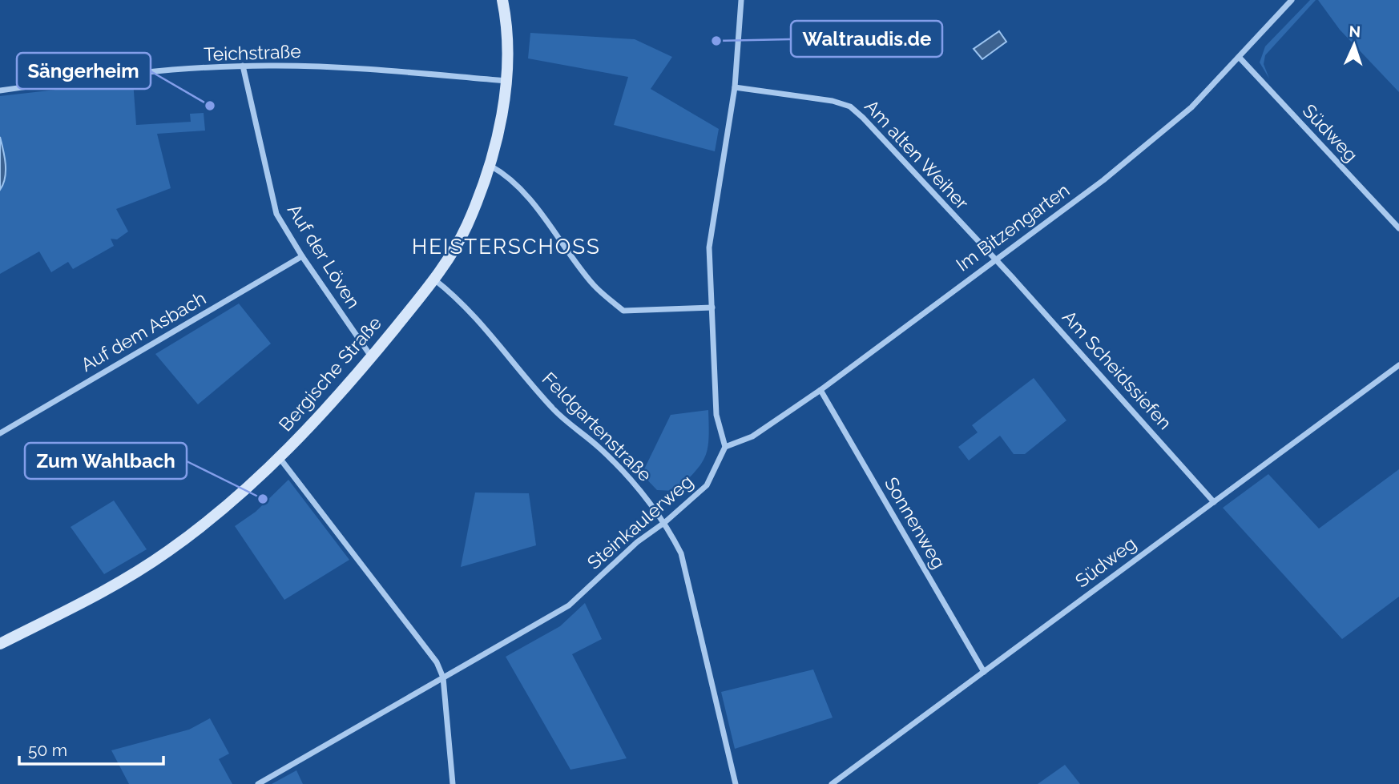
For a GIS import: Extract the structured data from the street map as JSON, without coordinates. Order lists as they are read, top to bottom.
{
  "streets": {
    "main road": ["Bergische Straße"],
    "street": [
      "Teichstraße",
      "Südweg",
      "Am alten Weiher",
      "Im Bitzengarten",
      "Auf der Löven",
      "Auf dem Asbach",
      "Am Scheidssiefen",
      "Feldgartenstraße",
      "Steinkaulerweg",
      "Sonnenweg"
    ]
  },
  "crossings": [
    ["Teichstraße", "Auf der Löven"],
    ["Teichstraße", "Bergische Straße"],
    ["Südweg", "Im Bitzengarten"],
    ["Südweg", "Am Scheidssiefen"],
    ["Südweg", "Sonnenweg"],
    ["Am alten Weiher", "Im Bitzengarten"],
    ["Am alten Weiher", "Am Scheidssiefen"],
    ["Im Bitzengarten", "Am Scheidssiefen"],
    ["Im Bitzengarten", "Steinkaulerweg"],
    ["Im Bitzengarten", "Sonnenweg"],
    ["Auf der Löven", "Auf dem Asbach"],
    ["Auf der Löven", "Bergische Straße"],
    ["Bergische Straße", "Feldgartenstraße"],
    ["Feldgartenstraße", "Steinkaulerweg"]
  ],
  "districts": ["HEISTERSCHOSS"],
  "places": ["Waltraudis.de", "Sängerheim", "Zum Wahlbach"],
  "scale_bar": "50 m",
  "north": "top"
}
